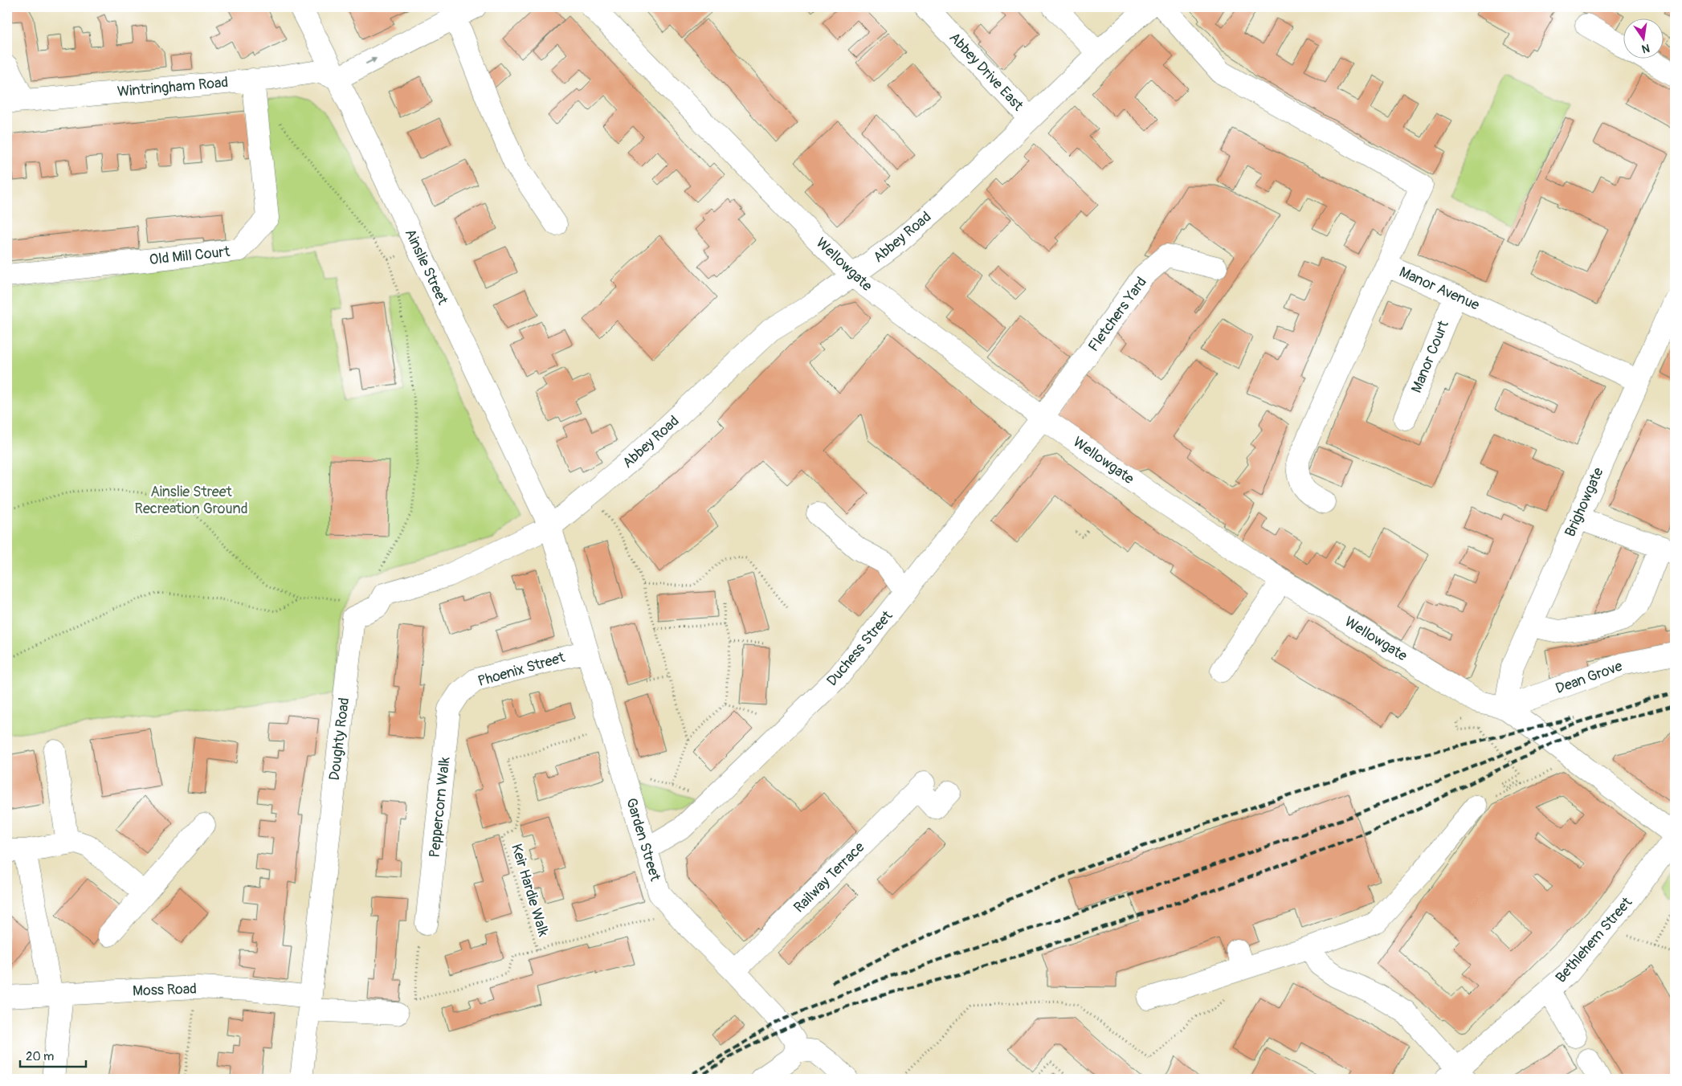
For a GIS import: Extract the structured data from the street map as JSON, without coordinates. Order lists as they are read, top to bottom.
{
  "streets": {
    "street": [
      "Abbey Drive East",
      "Wintringham Road",
      "Abbey Road",
      "Old Mill Court",
      "Wellowgate",
      "Ainslie Street",
      "Manor Avenue",
      "Fletchers Yard",
      "Manor Court",
      "Brighowgate",
      "Duchess Street",
      "Phoenix Street",
      "Dean Grove",
      "Doughty Road",
      "Peppercorn Walk",
      "Garden Street",
      "Railway Terrace",
      "Bethlehem Street",
      "Moss Road"
    ],
    "path": ["Keir Hardie Walk"]
  },
  "crossings": [
    ["Abbey Drive East", "Abbey Road"],
    ["Wintringham Road", "Old Mill Court"],
    ["Wintringham Road", "Ainslie Street"],
    ["Abbey Road", "Wellowgate"],
    ["Abbey Road", "Ainslie Street"],
    ["Abbey Road", "Doughty Road"],
    ["Abbey Road", "Garden Street"],
    ["Wellowgate", "Fletchers Yard"],
    ["Wellowgate", "Brighowgate"],
    ["Wellowgate", "Duchess Street"],
    ["Wellowgate", "Dean Grove"],
    ["Ainslie Street", "Doughty Road"],
    ["Ainslie Street", "Garden Street"],
    ["Manor Avenue", "Manor Court"],
    ["Manor Avenue", "Brighowgate"],
    ["Fletchers Yard", "Duchess Street"],
    ["Brighowgate", "Dean Grove"],
    ["Duchess Street", "Garden Street"],
    ["Phoenix Street", "Peppercorn Walk"],
    ["Phoenix Street", "Garden Street"],
    ["Doughty Road", "Garden Street"],
    ["Doughty Road", "Moss Road"],
    ["Garden Street", "Railway Terrace"],
    ["Garden Street", "Keir Hardie Walk"]
  ],
  "parks": ["Ainslie Street Recreation Ground"],
  "scale_bar": "20 m",
  "north": "bottom"
}
